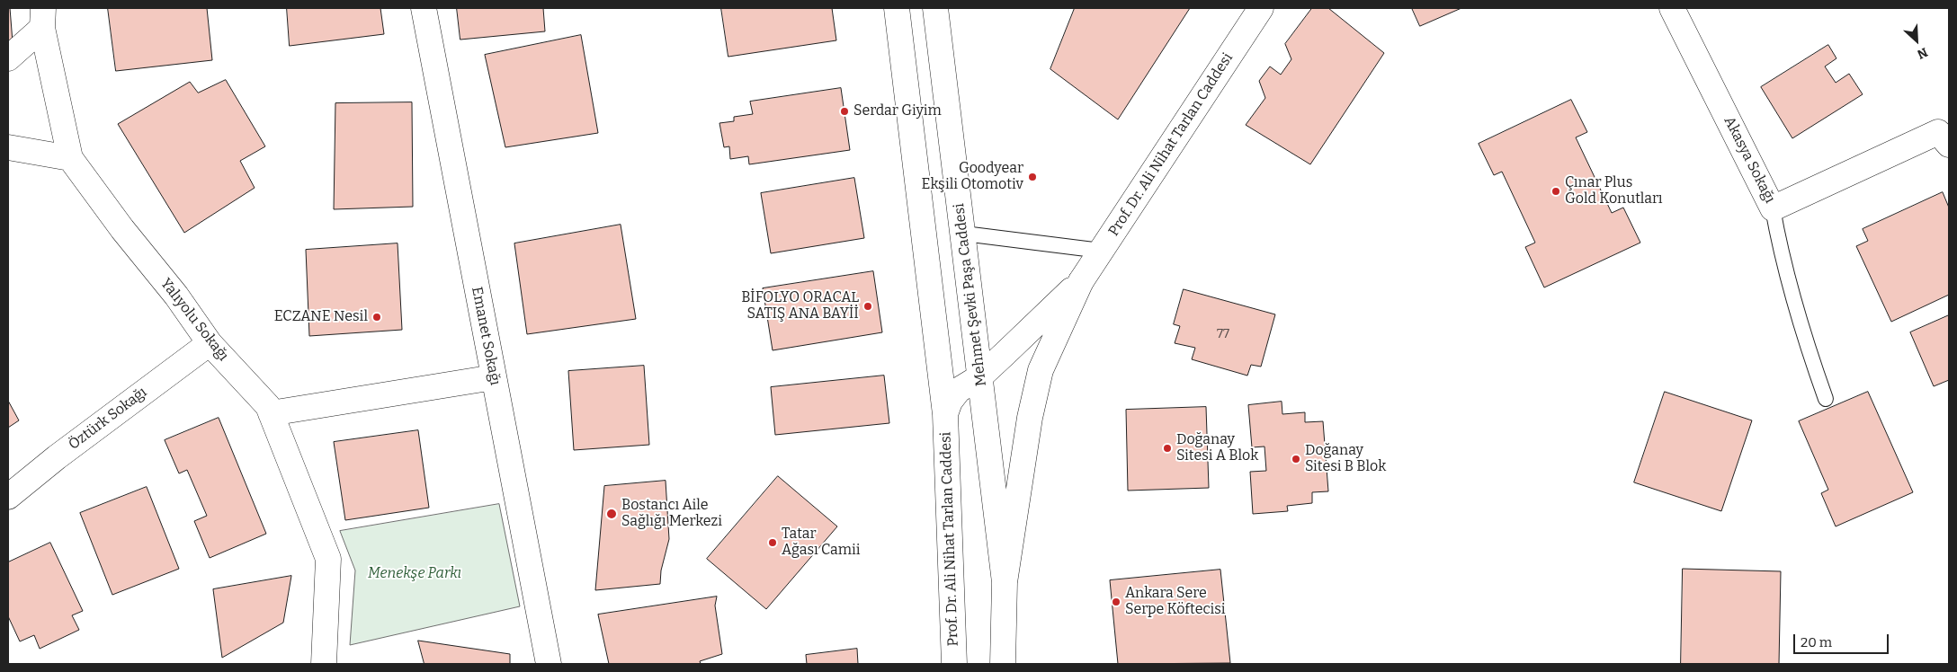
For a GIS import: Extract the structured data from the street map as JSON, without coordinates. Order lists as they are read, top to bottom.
{
  "streets": {
    "street": [
      "Prof. Dr. Ali Nihat Tarlan Caddesi",
      "Akasya Sokağı",
      "Mehmet Şevki Paşa Caddesi",
      "Yalıyolu Sokağı",
      "Emanet Sokağı",
      "Öztürk Sokağı"
    ]
  },
  "crossings": [
    ["Yalıyolu Sokağı", "Öztürk Sokağı"]
  ],
  "parks": ["Menekşe Parkı"],
  "places": [
    "Serdar Giyim",
    "Goodyear Ekşili Otomotiv",
    "Çınar Plus Gold Konutları",
    "BİFOLYO ORACAL SATIŞ ANA BAYİİ",
    "ECZANE Nesil",
    "Doğanay Sitesi A Blok",
    "Doğanay Sitesi B Blok",
    "Bostancı Aile Sağlığı Merkezi",
    "Tatar Ağası Camii",
    "Ankara Sere Serpe Köftecisi"
  ],
  "house_numbers": ["77"],
  "scale_bar": "20 m",
  "north": "bottom right"
}
